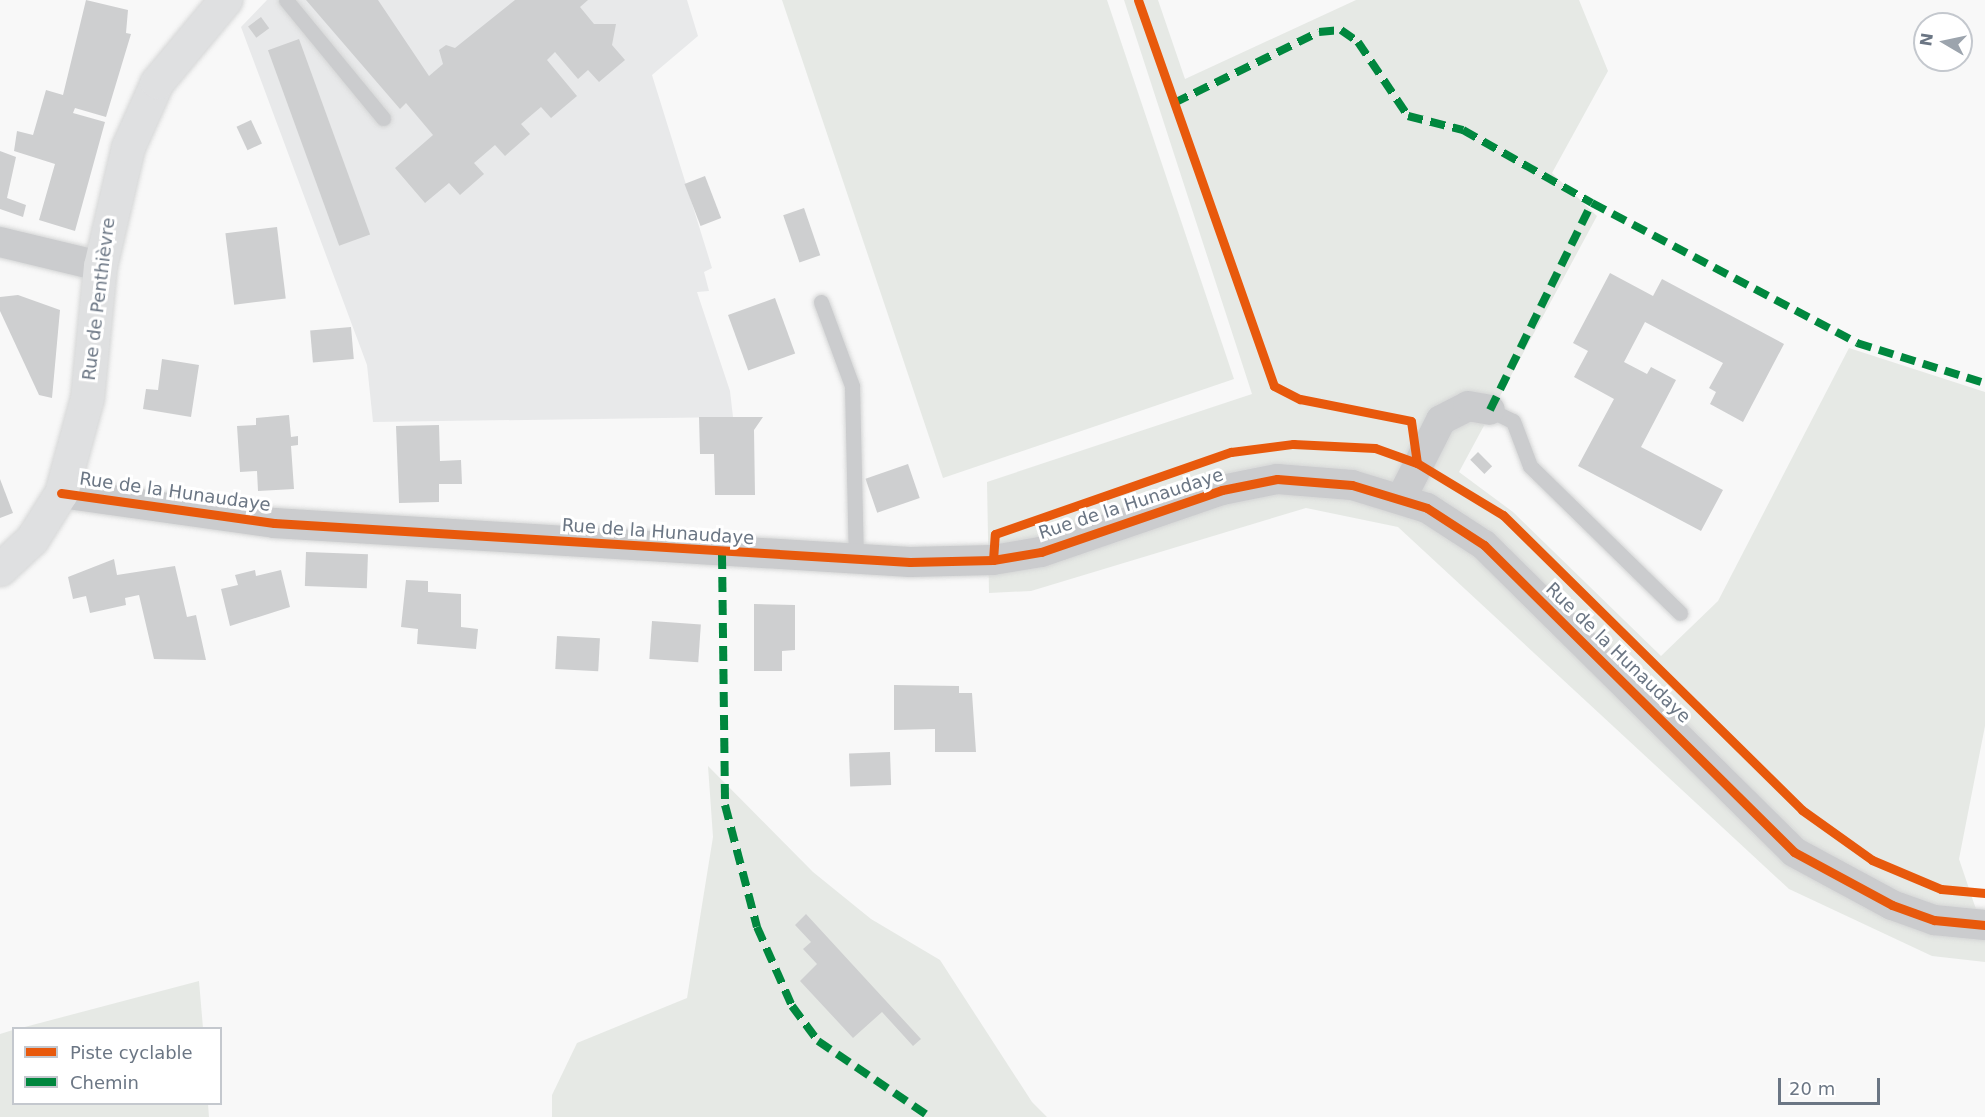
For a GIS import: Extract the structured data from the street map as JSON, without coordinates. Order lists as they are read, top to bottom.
{
  "streets": {
    "street": ["Rue de Penthièvre", "Rue de la Hunaudaye"]
  },
  "crossings": [
    ["Rue de Penthièvre", "Rue de la Hunaudaye"]
  ],
  "legend": ["Piste cyclable", "Chemin"],
  "scale_bar": "20 m",
  "north": "left"
}
